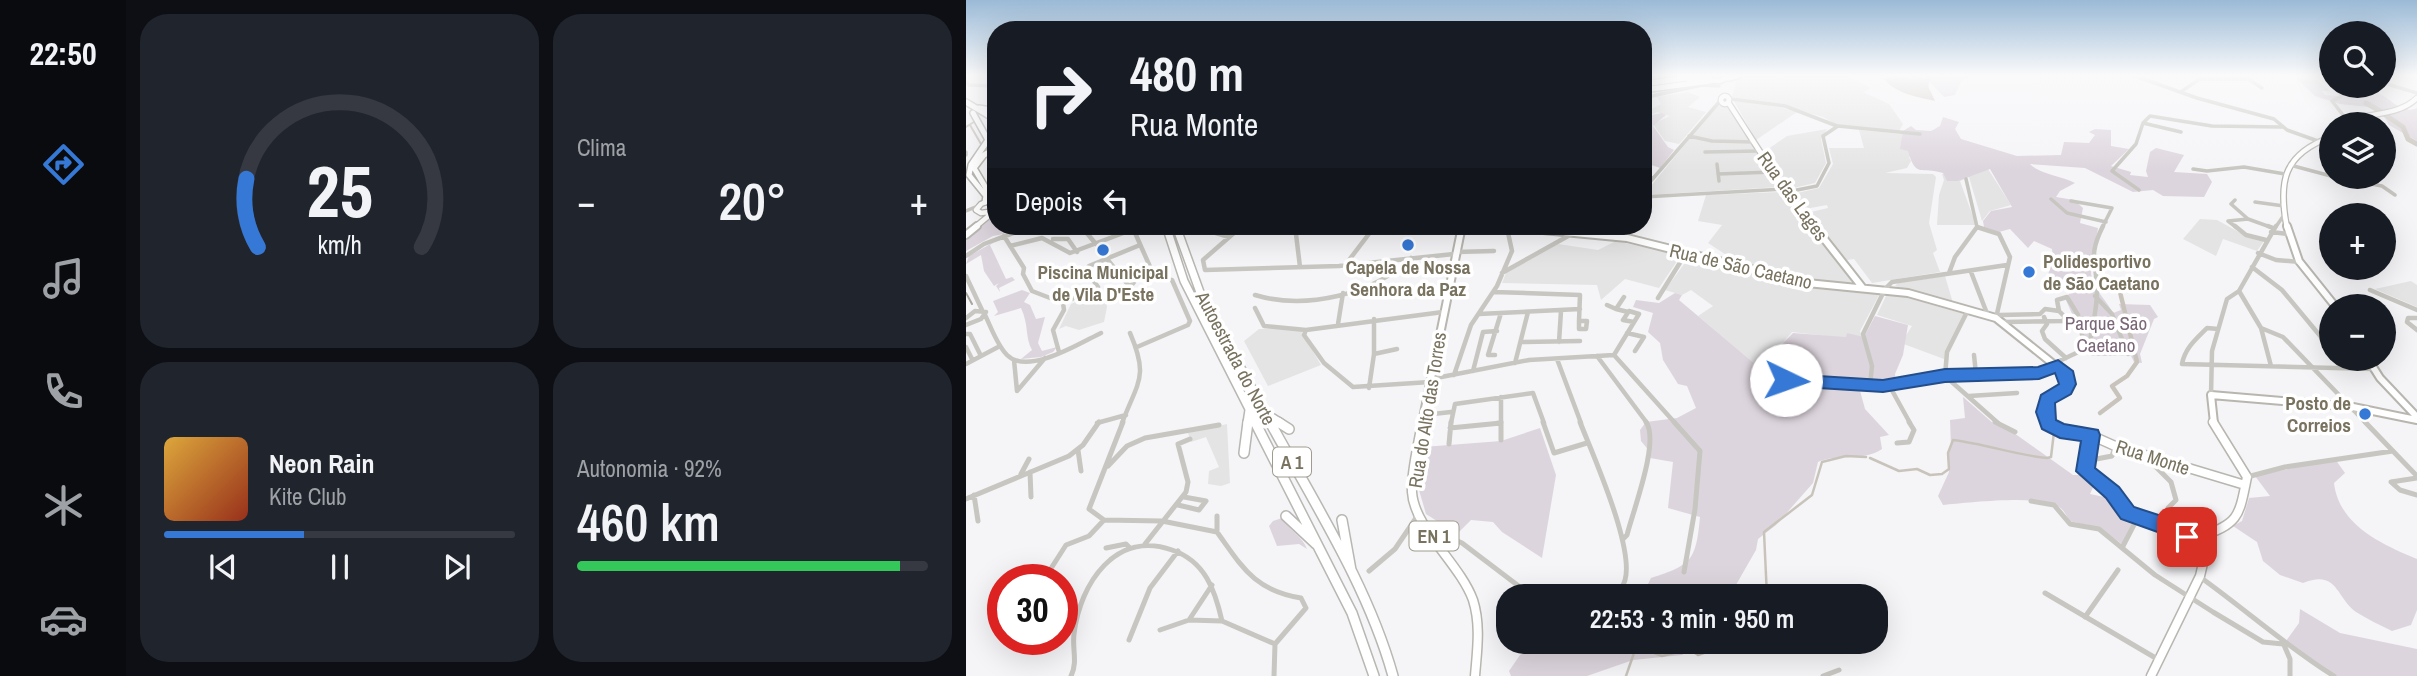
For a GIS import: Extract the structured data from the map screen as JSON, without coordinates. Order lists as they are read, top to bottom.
{
  "streets": {
    "highway": ["Autoestrada do Norte", "A 1"],
    "main road": [
      "Rua das Lages",
      "Rua de São Caetano",
      "Rua do Alto das Torres",
      "Rua Monte",
      "EN 1"
    ]
  },
  "crossings": [
    ["Rua das Lages", "Rua de São Caetano"],
    ["Rua do Alto das Torres", "EN 1"]
  ],
  "parks": ["Parque São Caetano"],
  "places": [
    "Capela de Nossa Senhora da Paz",
    "Piscina Municipal de Vila D'Este",
    "Polidesportivo de São Caetano",
    "Posto de Correios"
  ],
  "page": {
    "tabs": "22:50",
    "tile": [
      "Clima",
      ["Autonomia · 92%", "460 km"]
    ],
    "map_buttons": ["+", "−"],
    "turn": ["480 m", "Rua Monte"],
    "then": "Depois",
    "heat": ["−", "20°", "+"],
    "song": ["Neon Rain", "Kite Club"],
    "limit": "30",
    "trip": "22:53 · 3 min · 950 m",
    "gauge": ["25", "km/h"]
  }
}
